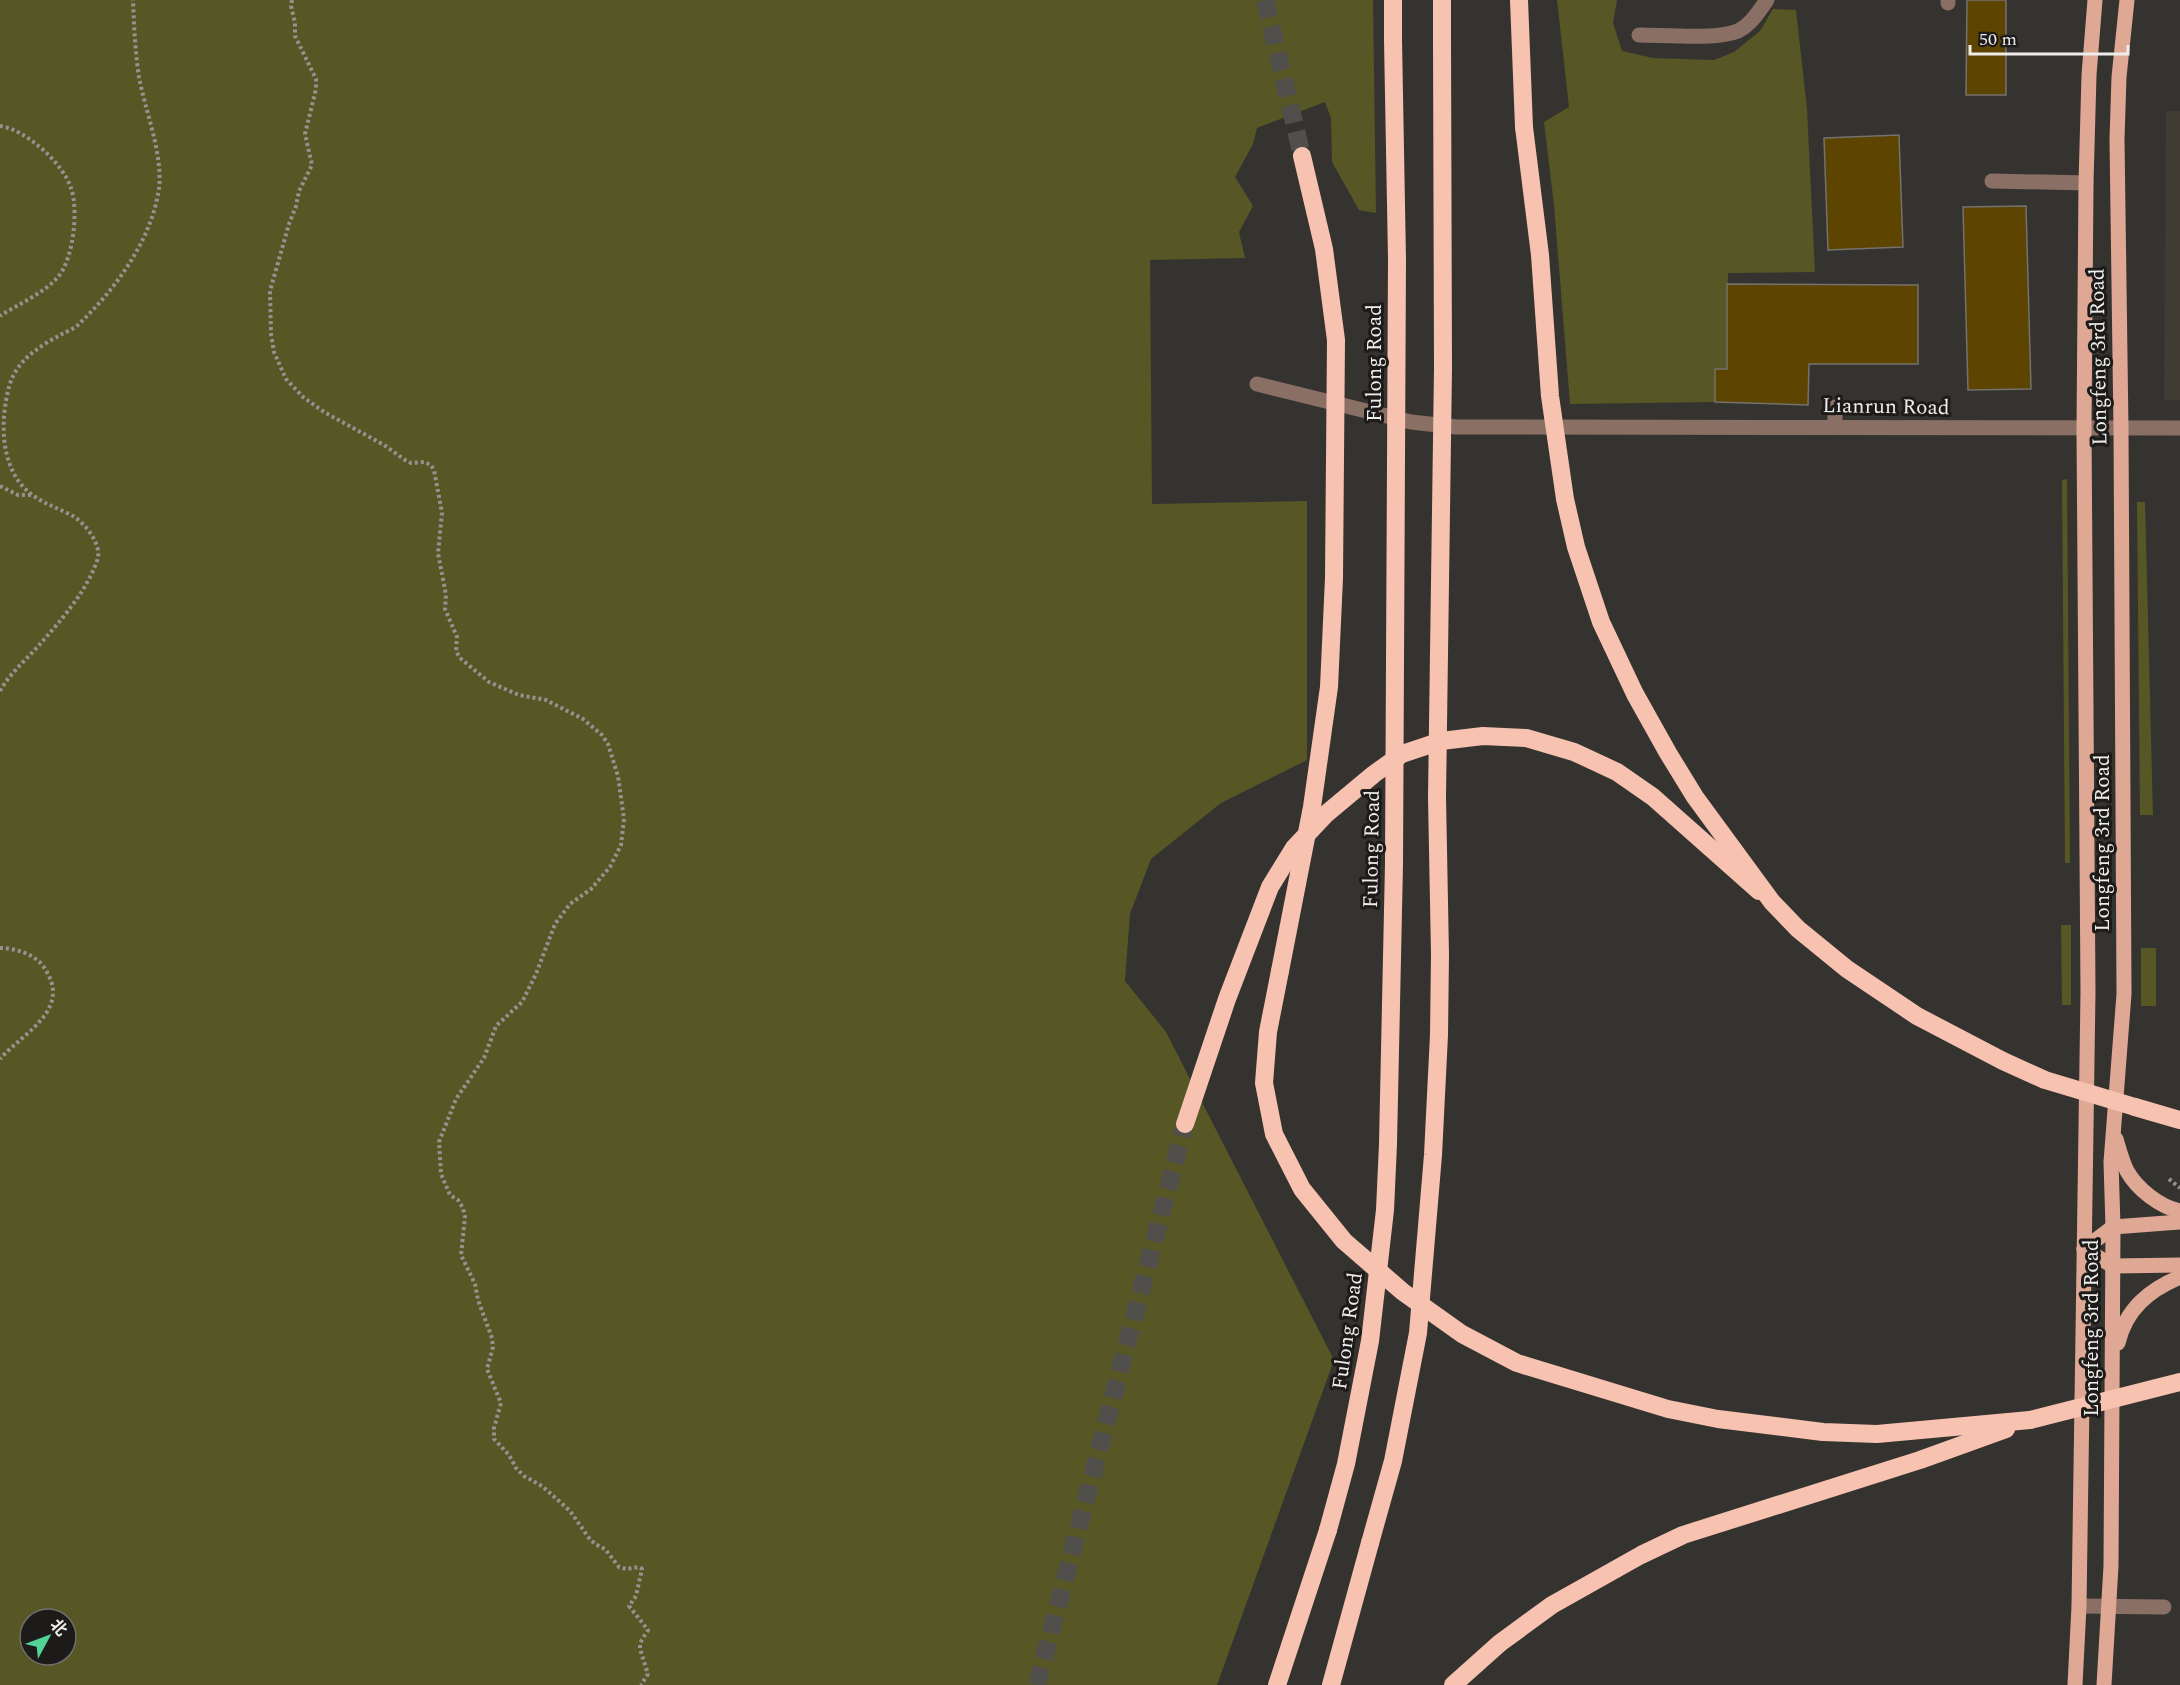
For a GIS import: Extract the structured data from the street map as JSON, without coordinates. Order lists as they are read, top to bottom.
{
  "streets": {
    "highway": ["Fulong Road"],
    "main road": ["Longfeng 3rd Road"],
    "street": ["Lianrun Road"]
  },
  "crossings": [
    ["Longfeng 3rd Road", "Lianrun Road"]
  ],
  "scale_bar": "50 m",
  "north": "top right"
}
